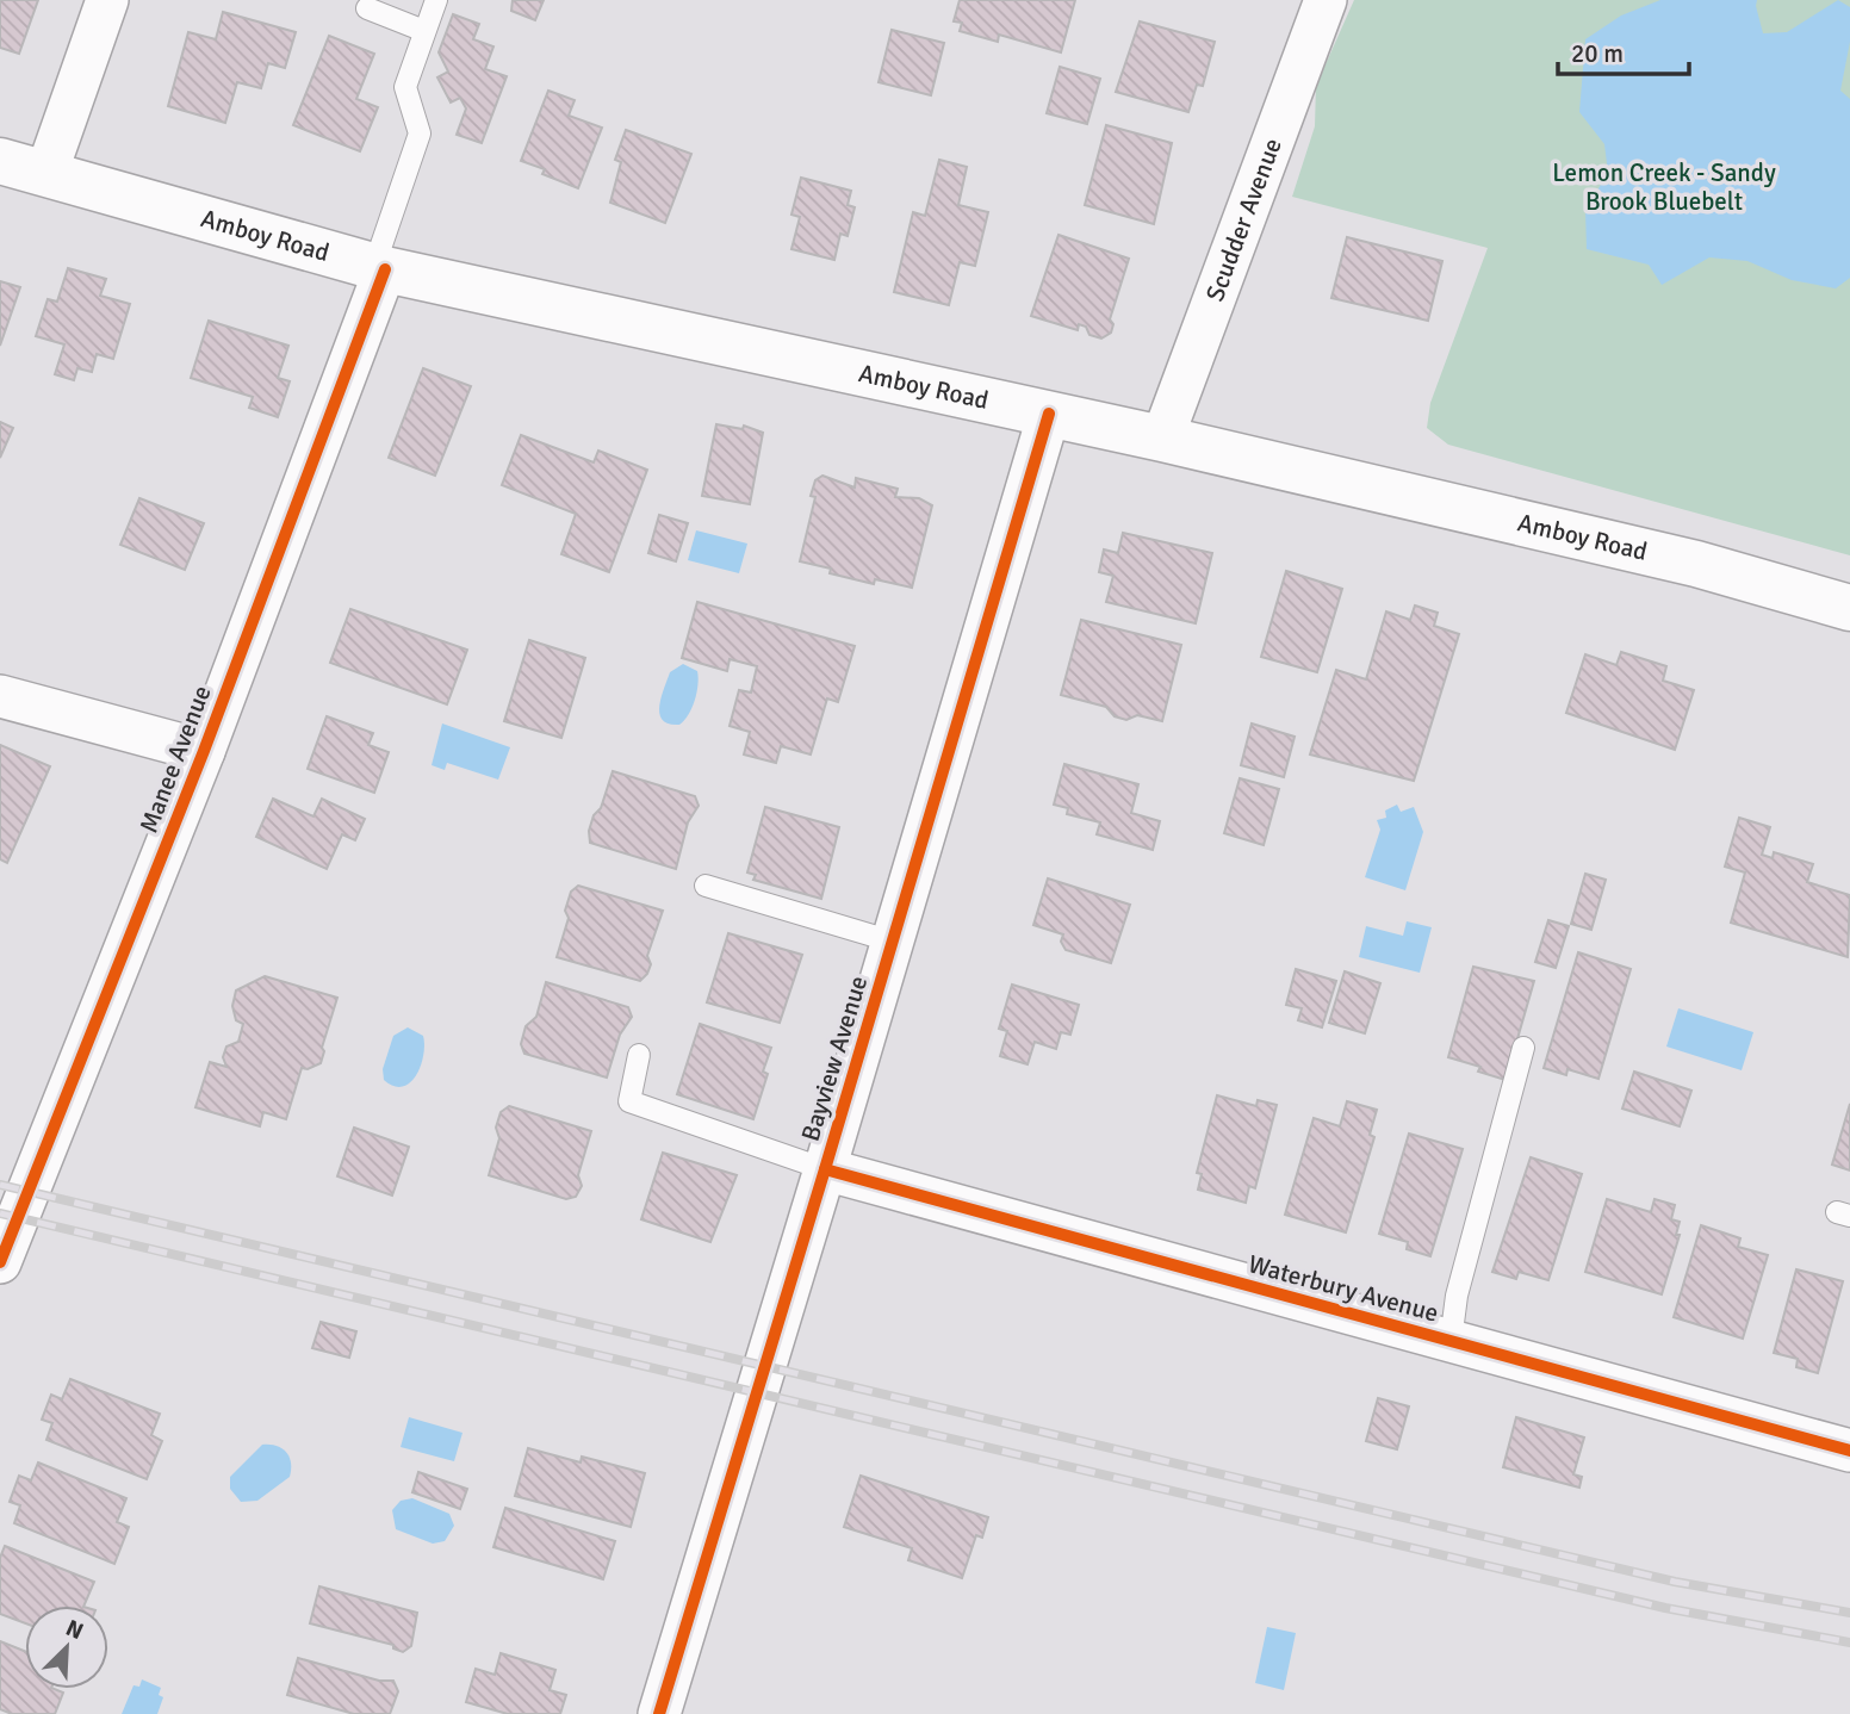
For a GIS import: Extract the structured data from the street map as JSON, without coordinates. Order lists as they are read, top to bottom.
{
  "streets": {
    "main road": ["Amboy Road"],
    "street": [
      "Scudder Avenue",
      "Manee Avenue",
      "Bayview Avenue",
      "Waterbury Avenue"
    ]
  },
  "crossings": [
    ["Scudder Avenue", "Amboy Road"],
    ["Amboy Road", "Manee Avenue"],
    ["Amboy Road", "Bayview Avenue"],
    ["Bayview Avenue", "Waterbury Avenue"]
  ],
  "parks": ["Lemon Creek - Sandy Brook Bluebelt"],
  "scale_bar": "20 m",
  "north": "top right"
}
